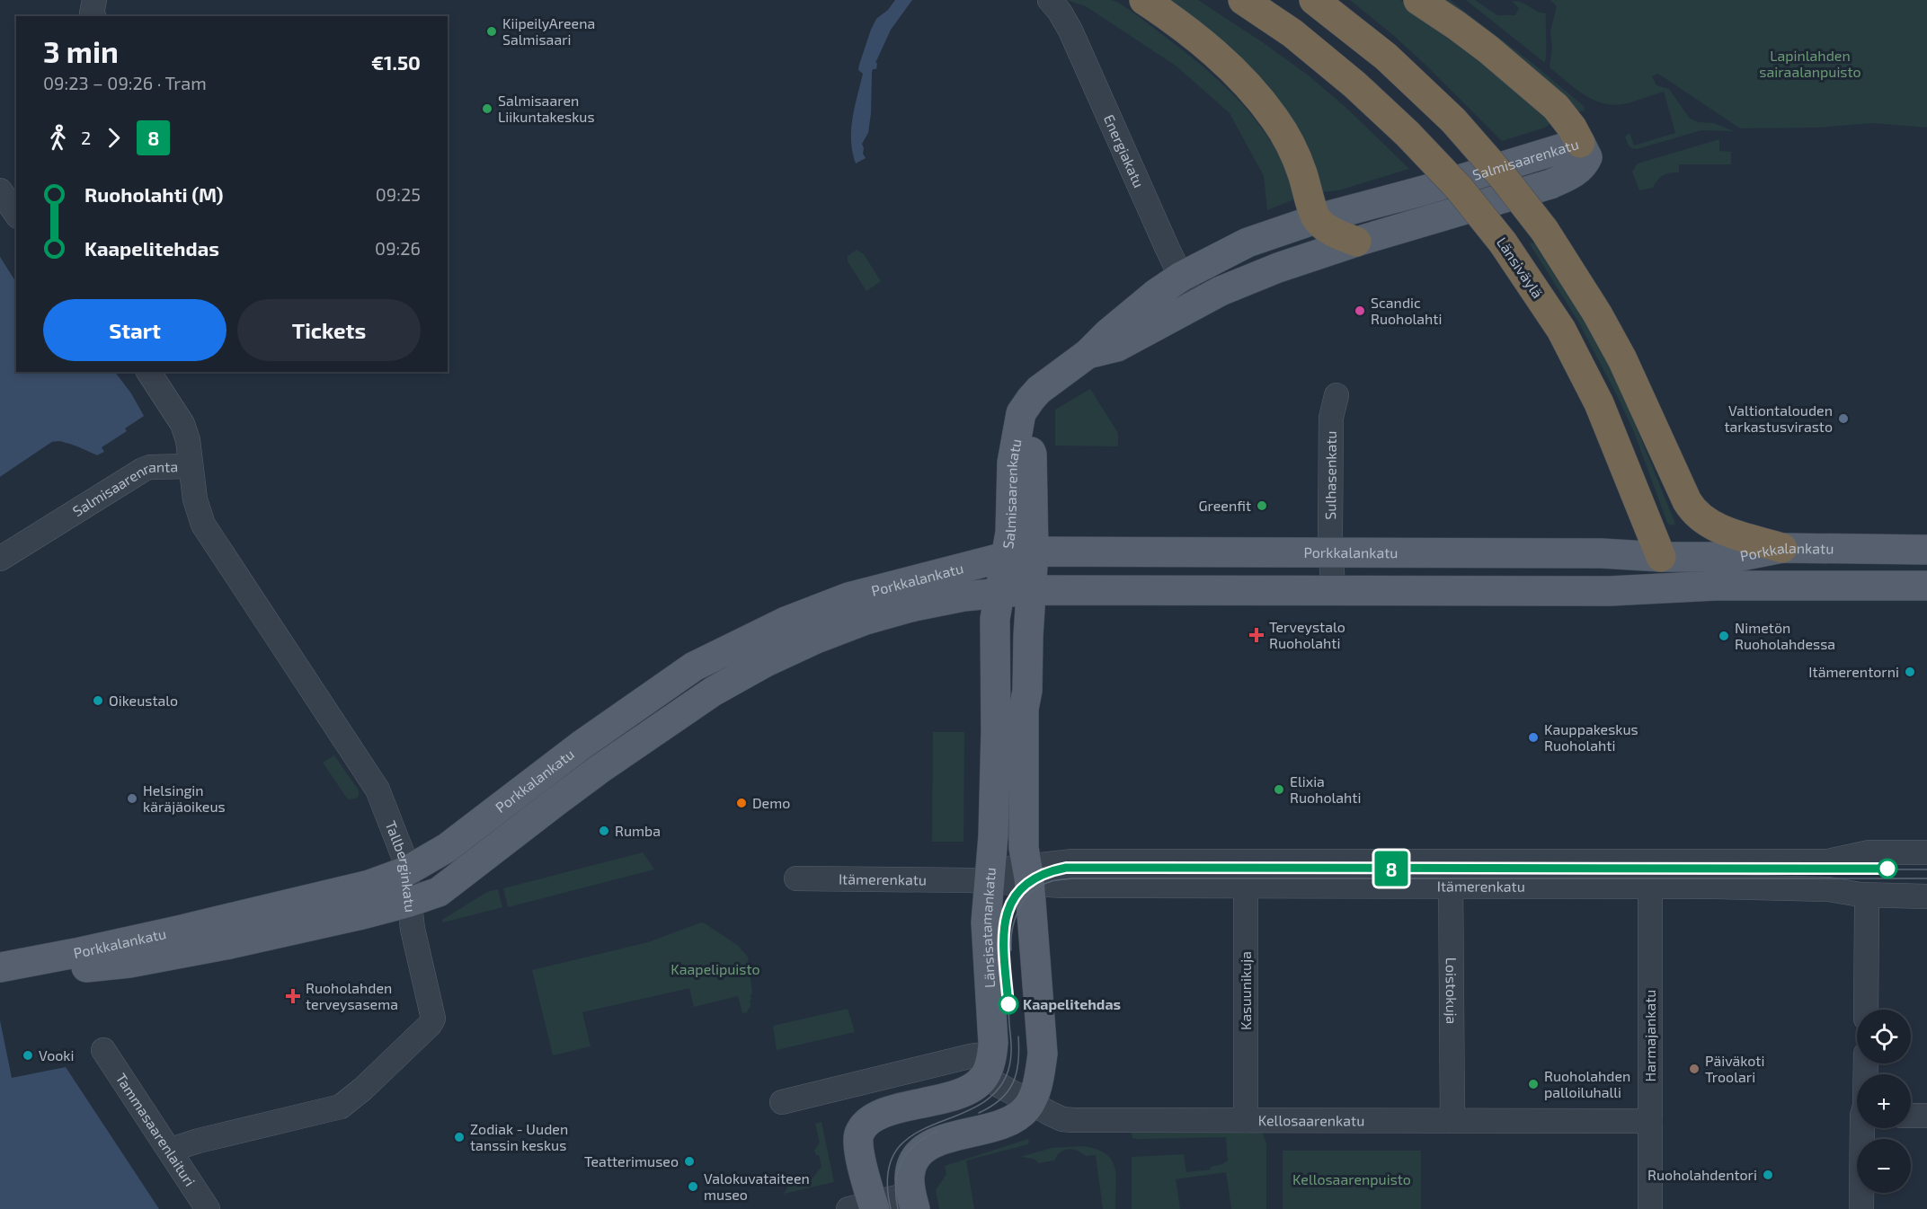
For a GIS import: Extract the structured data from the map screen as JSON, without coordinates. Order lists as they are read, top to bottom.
{
  "streets": {
    "highway": ["Länsiväylä"],
    "main road": ["Salmisaarenkatu", "Porkkalankatu", "Länsisatamankatu"],
    "street": [
      "Energiakatu",
      "Sulhasenkatu",
      "Salmisaarenranta",
      "Tallberginkatu",
      "Itämerenkatu",
      "Kasuunikuja",
      "Loistokuja",
      "Harmajankatu",
      "Kellosaarenkatu",
      "Tammasaarenlaituri"
    ]
  },
  "crossings": [
    ["Energiakatu", "Salmisaarenkatu"],
    ["Salmisaarenkatu", "Porkkalankatu"],
    ["Salmisaarenkatu", "Länsisatamankatu"],
    ["Länsiväylä", "Porkkalankatu"],
    ["Sulhasenkatu", "Porkkalankatu"],
    ["Salmisaarenranta", "Tallberginkatu"],
    ["Porkkalankatu", "Tallberginkatu"],
    ["Porkkalankatu", "Länsisatamankatu"],
    ["Tallberginkatu", "Tammasaarenlaituri"],
    ["Itämerenkatu", "Länsisatamankatu"],
    ["Itämerenkatu", "Kasuunikuja"],
    ["Itämerenkatu", "Loistokuja"],
    ["Itämerenkatu", "Harmajankatu"],
    ["Länsisatamankatu", "Kellosaarenkatu"],
    ["Kasuunikuja", "Kellosaarenkatu"],
    ["Loistokuja", "Kellosaarenkatu"],
    ["Harmajankatu", "Kellosaarenkatu"]
  ],
  "parks": ["Lapinlahden sairaalanpuisto", "Kaapelipuisto", "Kellosaarenpuisto"],
  "places": {
    "other": [
      "KiipeilyAreena Salmisaari",
      "Salmisaaren Liikuntakeskus",
      "Scandic Ruoholahti",
      "Valtiontalouden tarkastusvirasto",
      "Greenfit",
      "Nimetön Ruoholahdessa",
      "Itämerentorni",
      "Oikeustalo",
      "Kauppakeskus Ruoholahti",
      "Elixia Ruoholahti",
      "Helsingin käräjäoikeus",
      "Demo",
      "Rumba",
      "Kaapelitehdas",
      "Vooki",
      "Päiväkoti Troolari",
      "Ruoholahden palloiluhalli",
      "Zodiak - Uuden tanssin keskus",
      "Teatterimuseo",
      "Ruoholahdentori",
      "Valokuvataiteen museo"
    ],
    "health": ["Terveystalo Ruoholahti", "Ruoholahden terveysasema"]
  },
  "lines": ["tram line 8"],
  "page": {
    "on_map": "8",
    "heading": ["3 min", "09:23 – 09:26 · Tram", "€1.50"],
    "legs": ["2", "8"],
    "list": [
      {
        "name": "Ruoholahti (M)",
        "value": "09:25"
      },
      {
        "name": "Kaapelitehdas",
        "value": "09:26"
      }
    ],
    "buttons": ["Start", "Tickets"],
    "map_buttons": ["+", "−"]
  }
}
